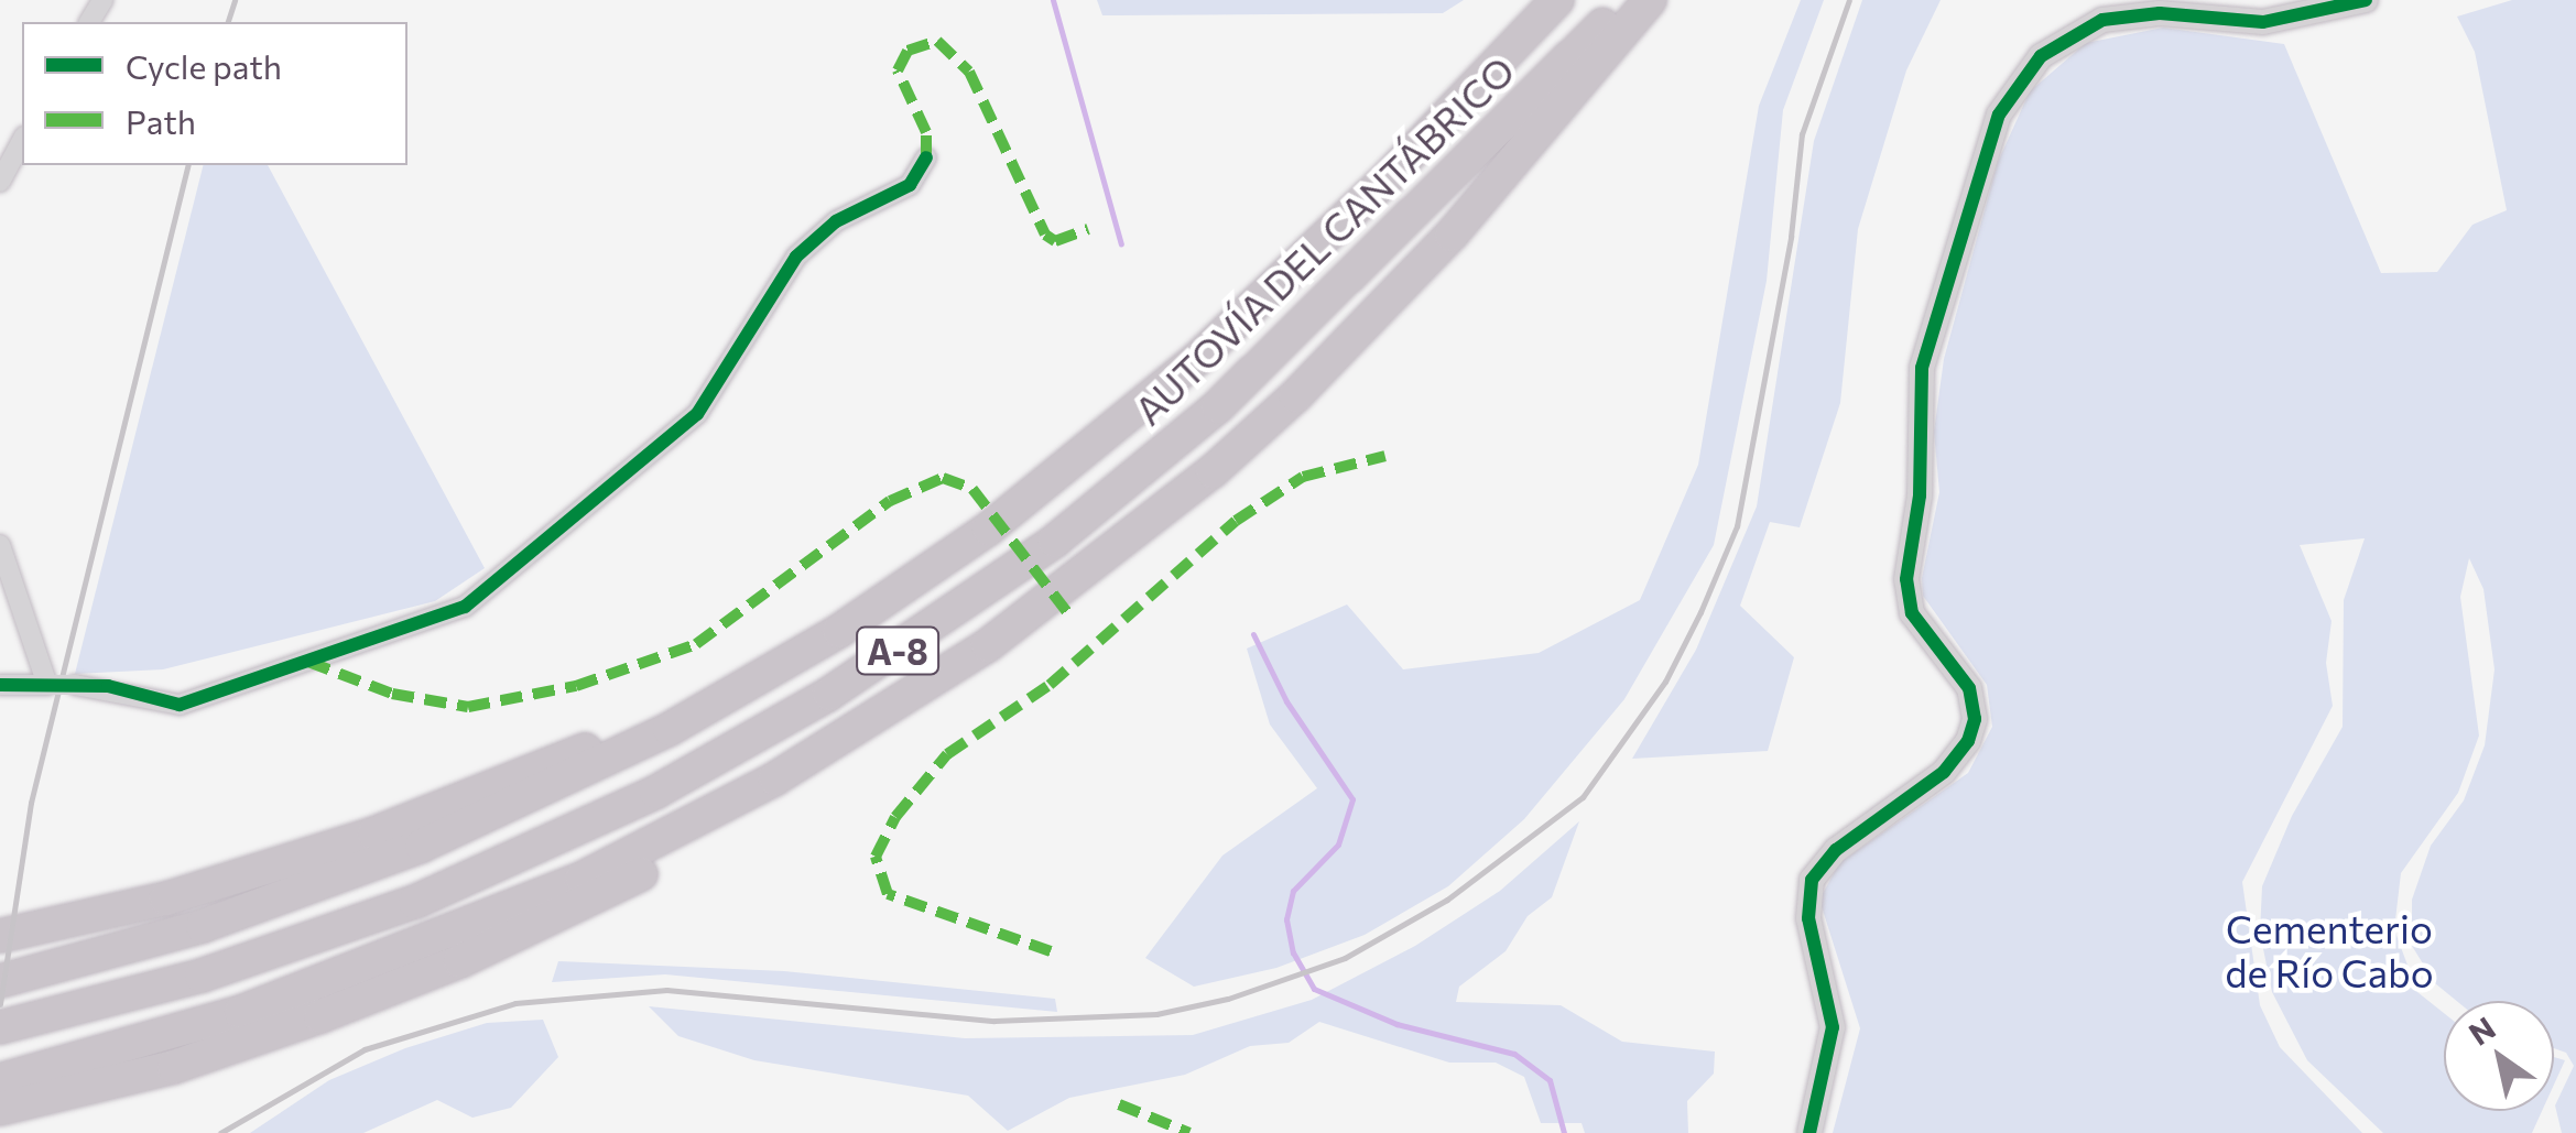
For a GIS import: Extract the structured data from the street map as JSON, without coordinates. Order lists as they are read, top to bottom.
{
  "streets": {
    "highway": ["AUTOVÍA DEL CANTÁBRICO", "A-8"]
  },
  "parks": ["Cementerio de Río Cabo"],
  "legend": ["Cycle path", "Path"],
  "north": "top left"
}
